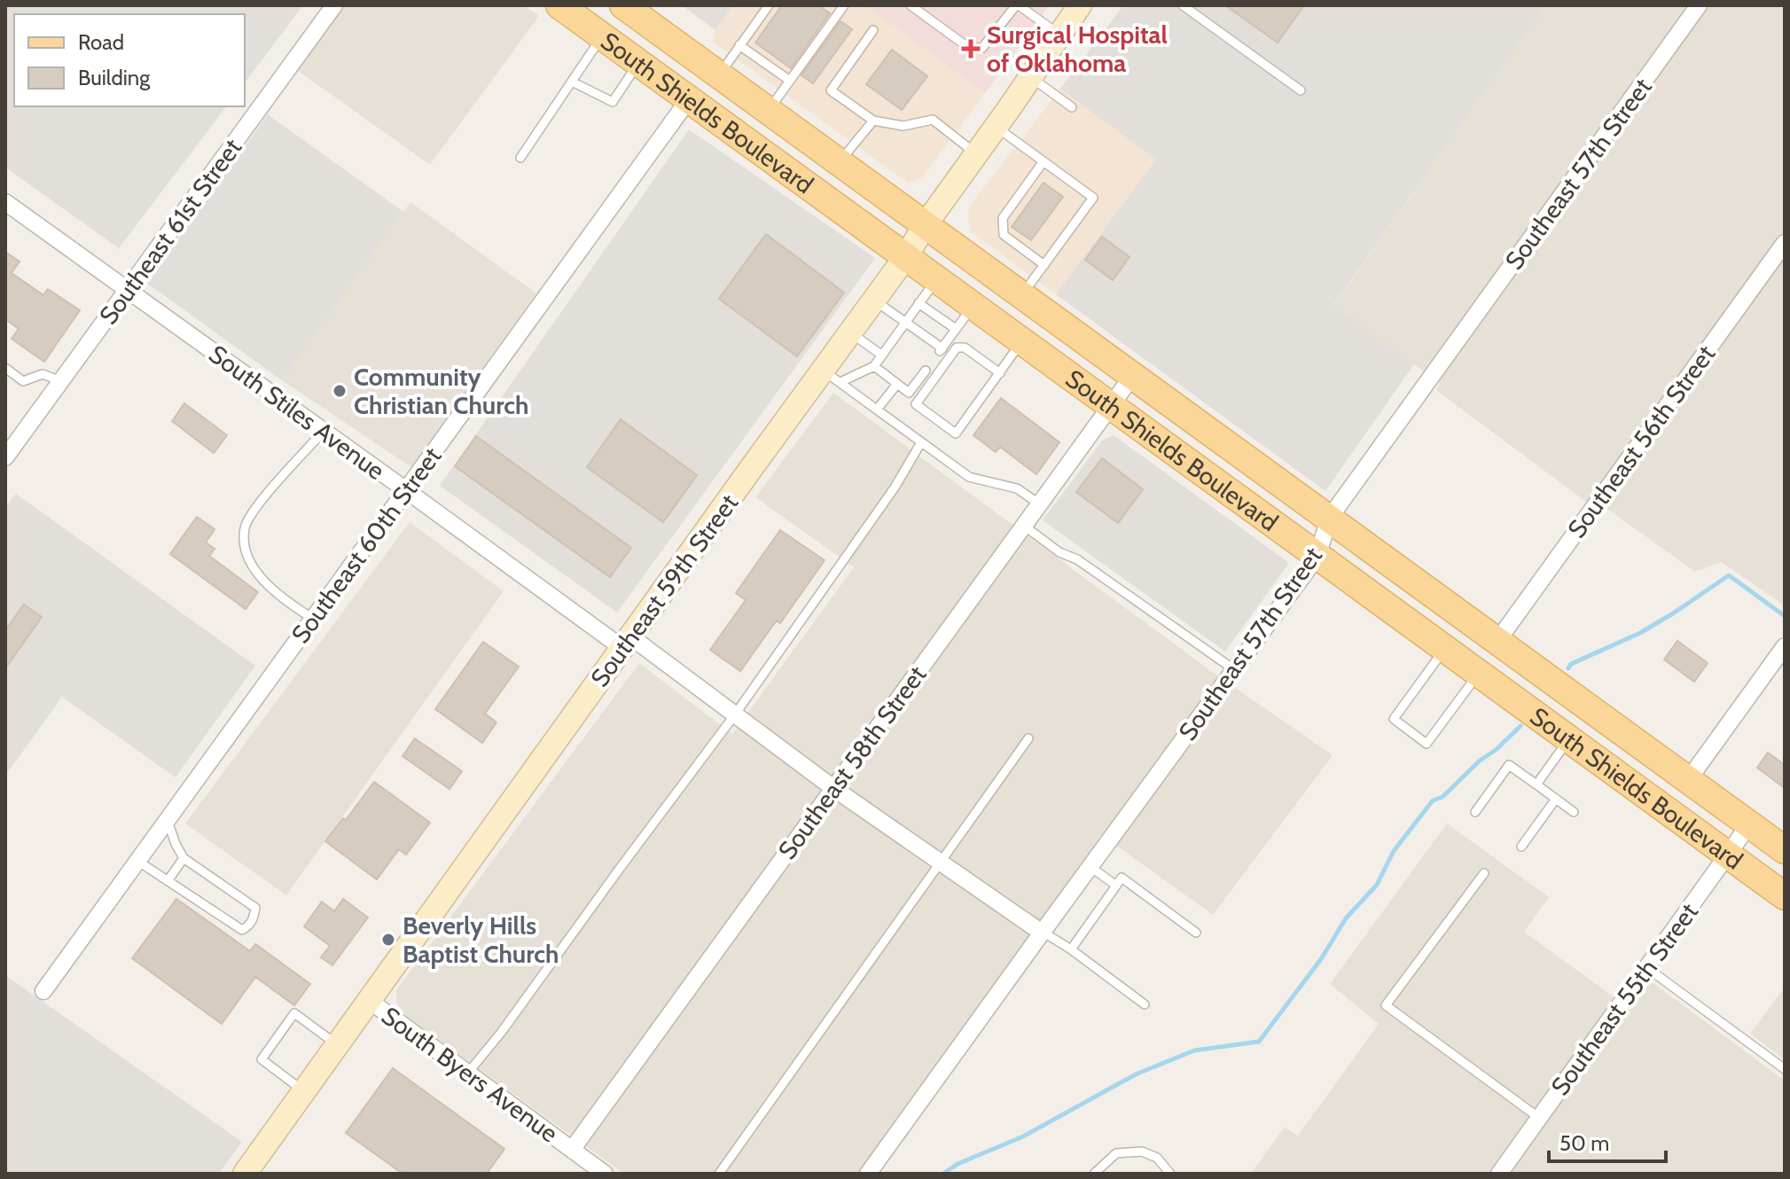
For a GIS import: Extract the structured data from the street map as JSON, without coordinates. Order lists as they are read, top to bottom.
{
  "streets": {
    "main road": ["South Shields Boulevard", "Southeast 59th Street"],
    "street": [
      "Southeast 57th Street",
      "Southeast 61st Street",
      "South Stiles Avenue",
      "Southeast 56th Street",
      "Southeast 60th Street",
      "Southeast 58th Street",
      "Southeast 55th Street",
      "South Byers Avenue"
    ]
  },
  "crossings": [
    ["South Shields Boulevard", "Southeast 57th Street"],
    ["South Shields Boulevard", "Southeast 56th Street"],
    ["South Shields Boulevard", "Southeast 60th Street"],
    ["South Shields Boulevard", "Southeast 59th Street"],
    ["South Shields Boulevard", "Southeast 58th Street"],
    ["South Shields Boulevard", "Southeast 55th Street"],
    ["Southeast 57th Street", "South Stiles Avenue"],
    ["Southeast 61st Street", "South Stiles Avenue"],
    ["South Stiles Avenue", "Southeast 60th Street"],
    ["South Stiles Avenue", "Southeast 59th Street"],
    ["South Stiles Avenue", "Southeast 58th Street"],
    ["Southeast 59th Street", "South Byers Avenue"],
    ["Southeast 58th Street", "South Byers Avenue"]
  ],
  "places": {
    "health": ["Surgical Hospital of Oklahoma"],
    "other": ["Community Christian Church", "Beverly Hills Baptist Church"]
  },
  "legend": ["Road", "Building"],
  "scale_bar": "50 m"
}
